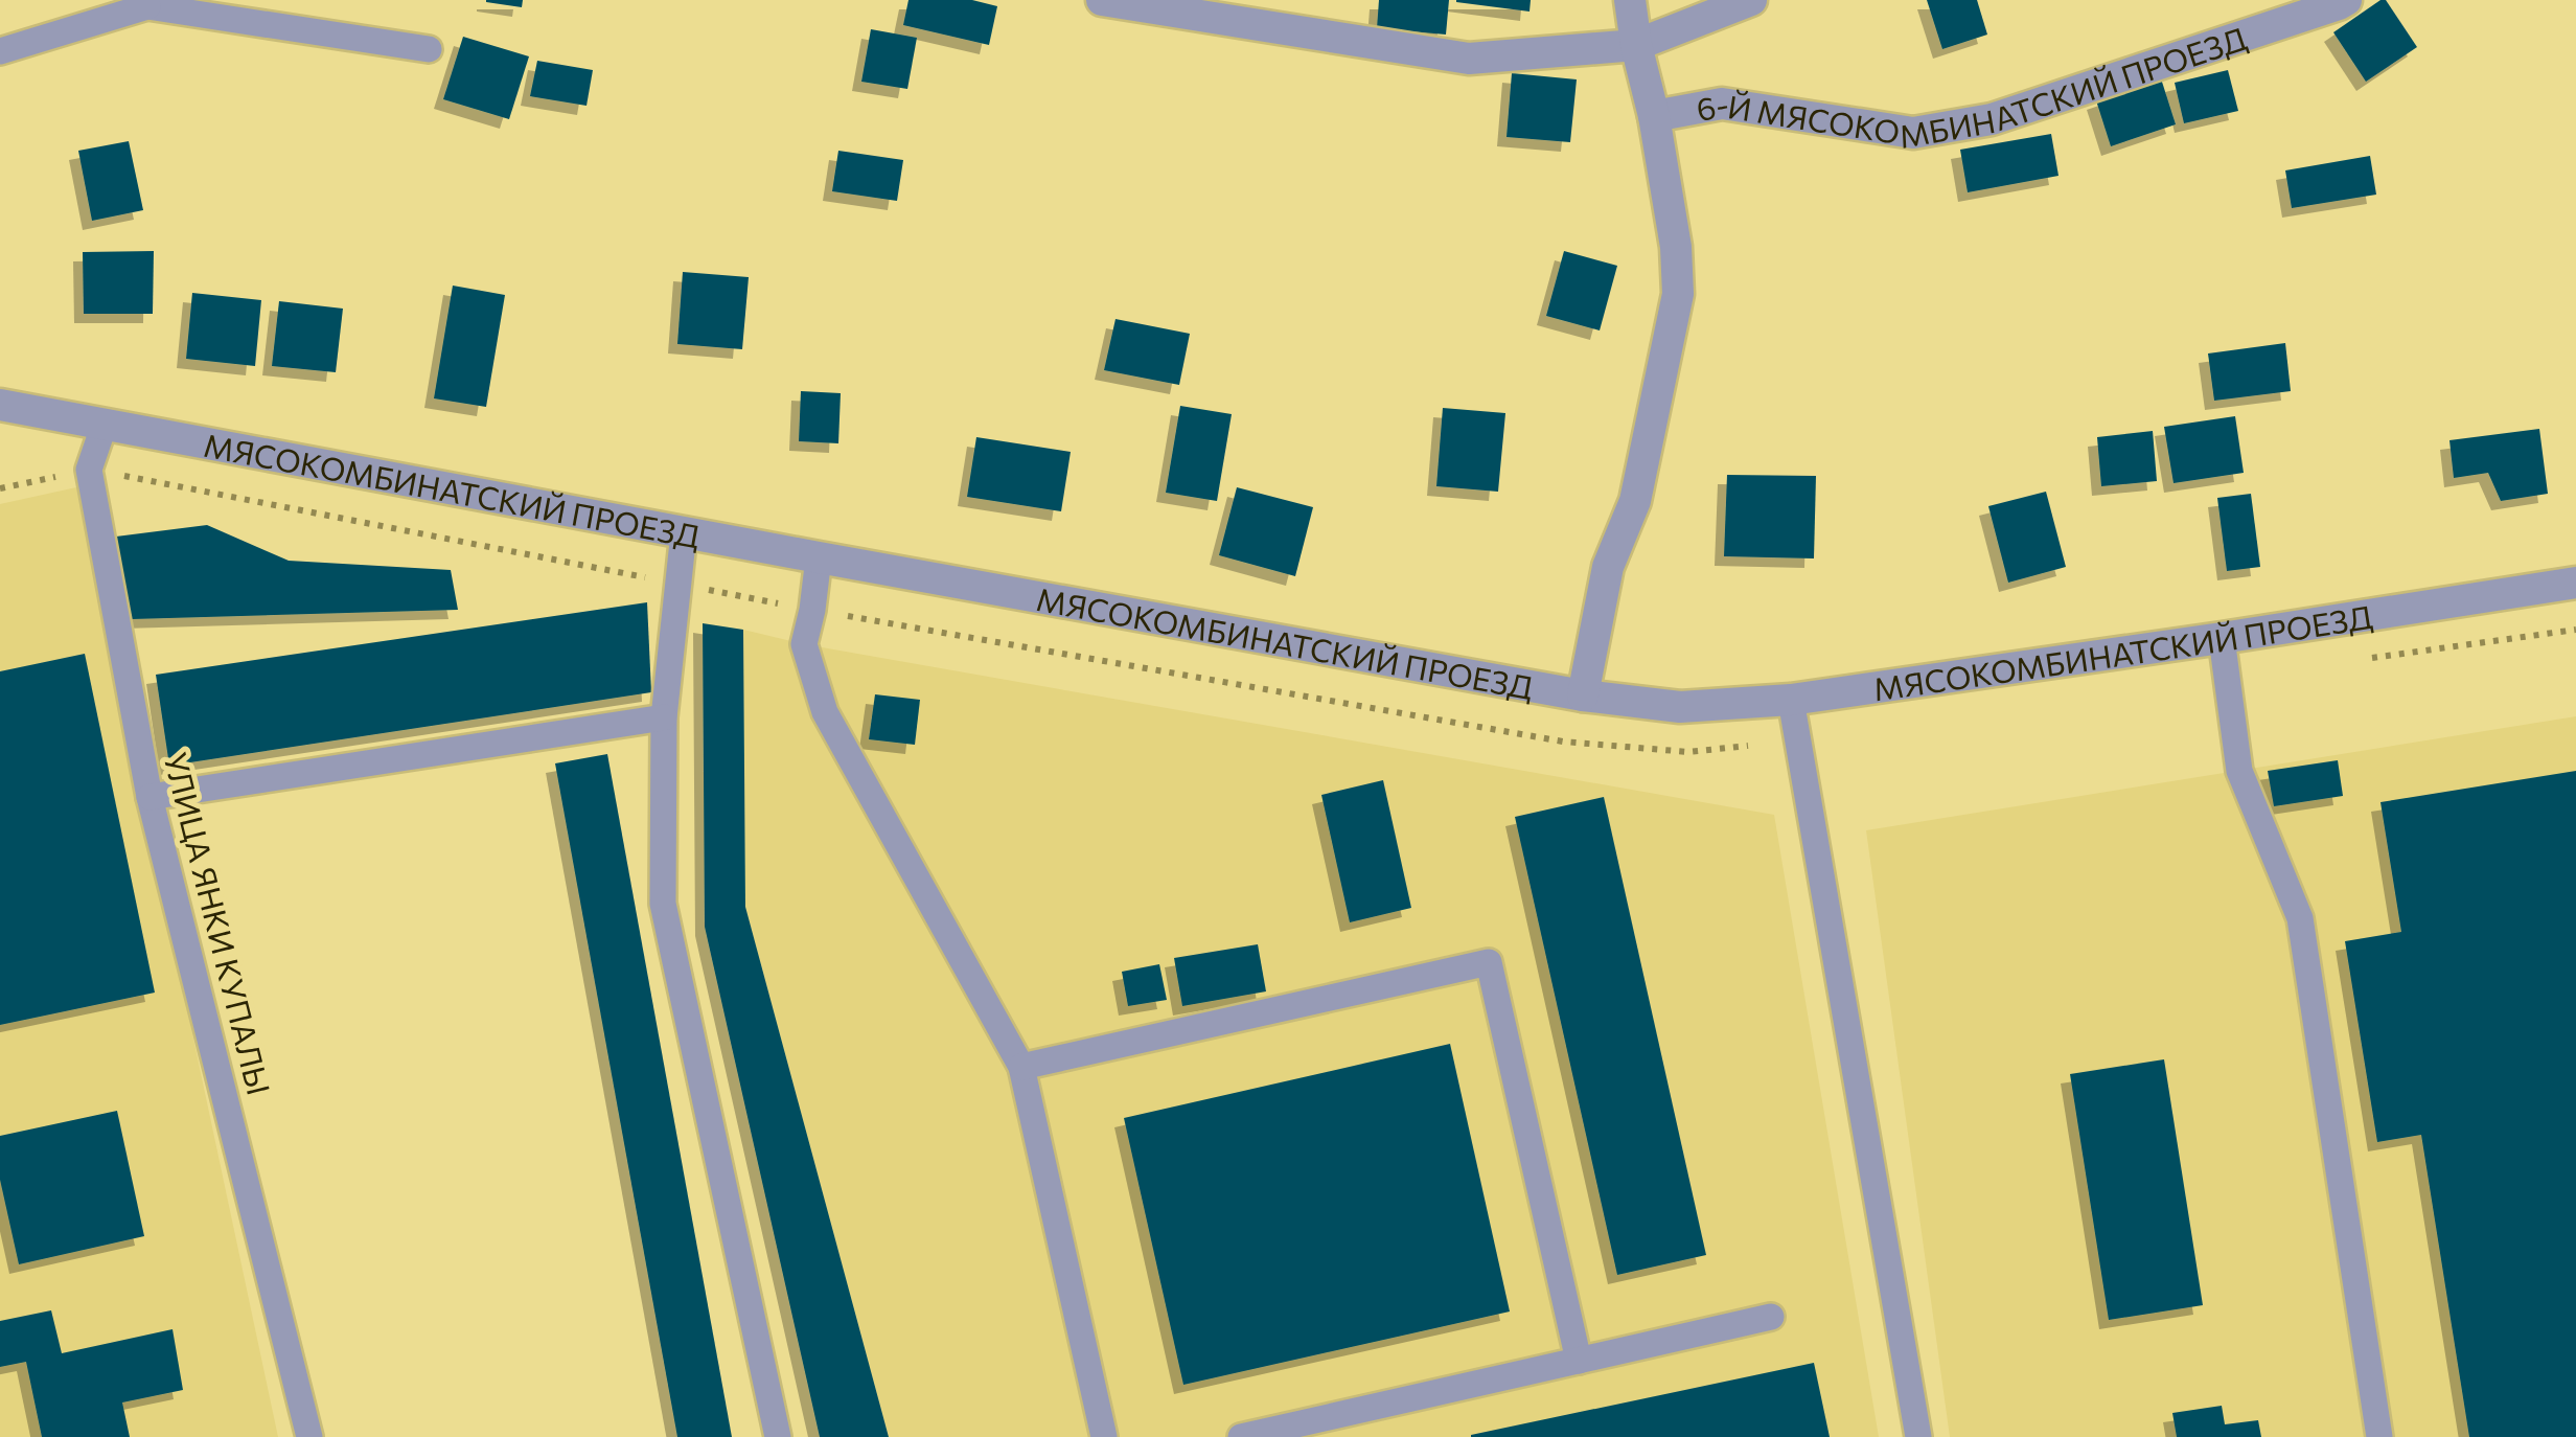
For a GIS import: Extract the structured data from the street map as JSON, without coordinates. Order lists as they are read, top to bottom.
{
  "streets": {
    "street": ["6-Й МЯСОКОМБИНАТСКИЙ ПРОЕЗД", "МЯСОКОМБИНАТСКИЙ ПРОЕЗД"],
    "lane": ["УЛИЦА ЯНКИ КУПАЛЫ"]
  },
  "crossings": [
    ["МЯСОКОМБИНАТСКИЙ ПРОЕЗД", "УЛИЦА ЯНКИ КУПАЛЫ"]
  ]
}
